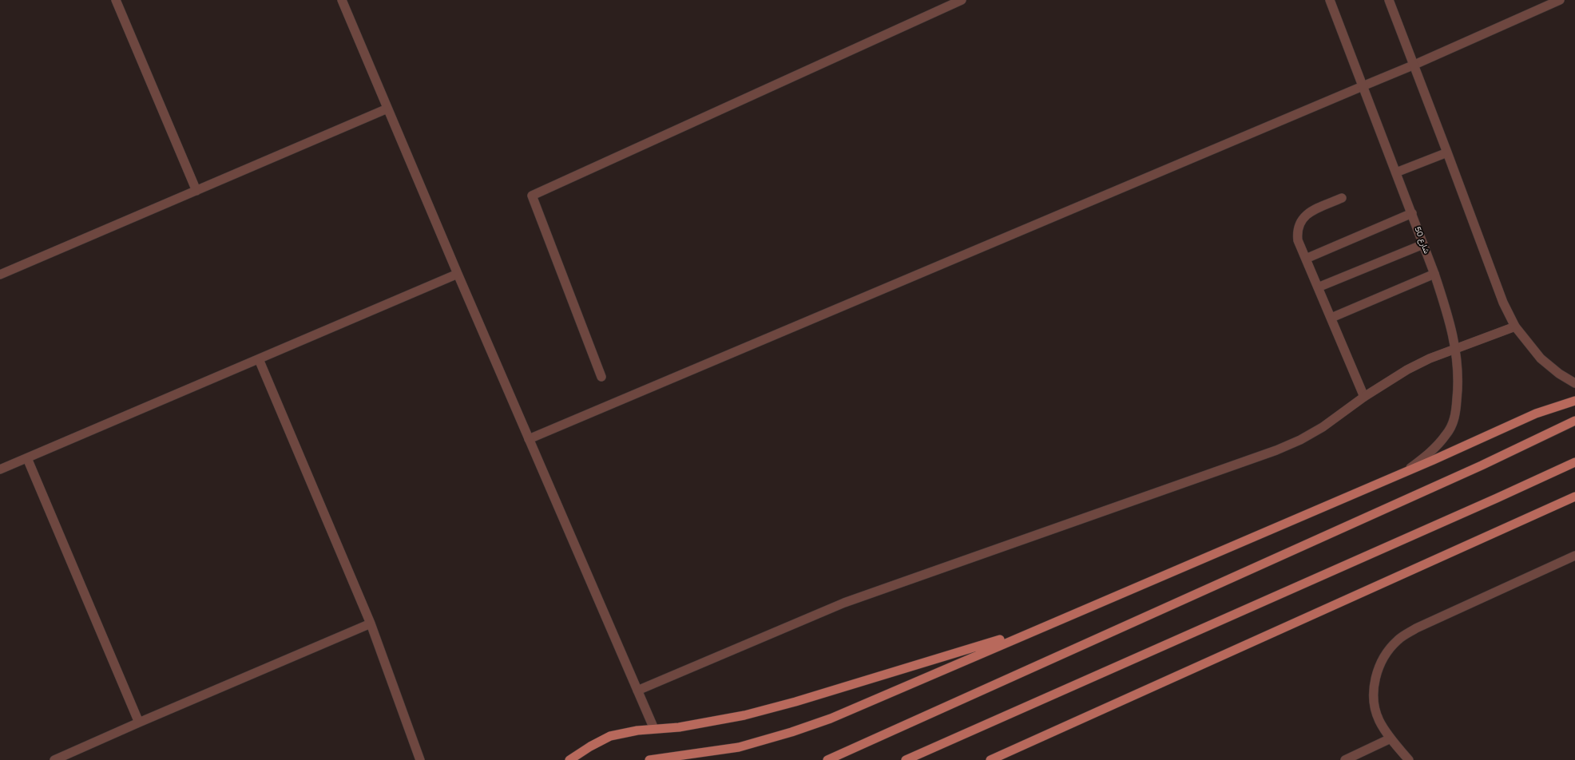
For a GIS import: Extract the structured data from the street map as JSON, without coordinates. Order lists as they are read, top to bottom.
{
  "streets": {
    "street": ["شارع 50"]
  }
}
